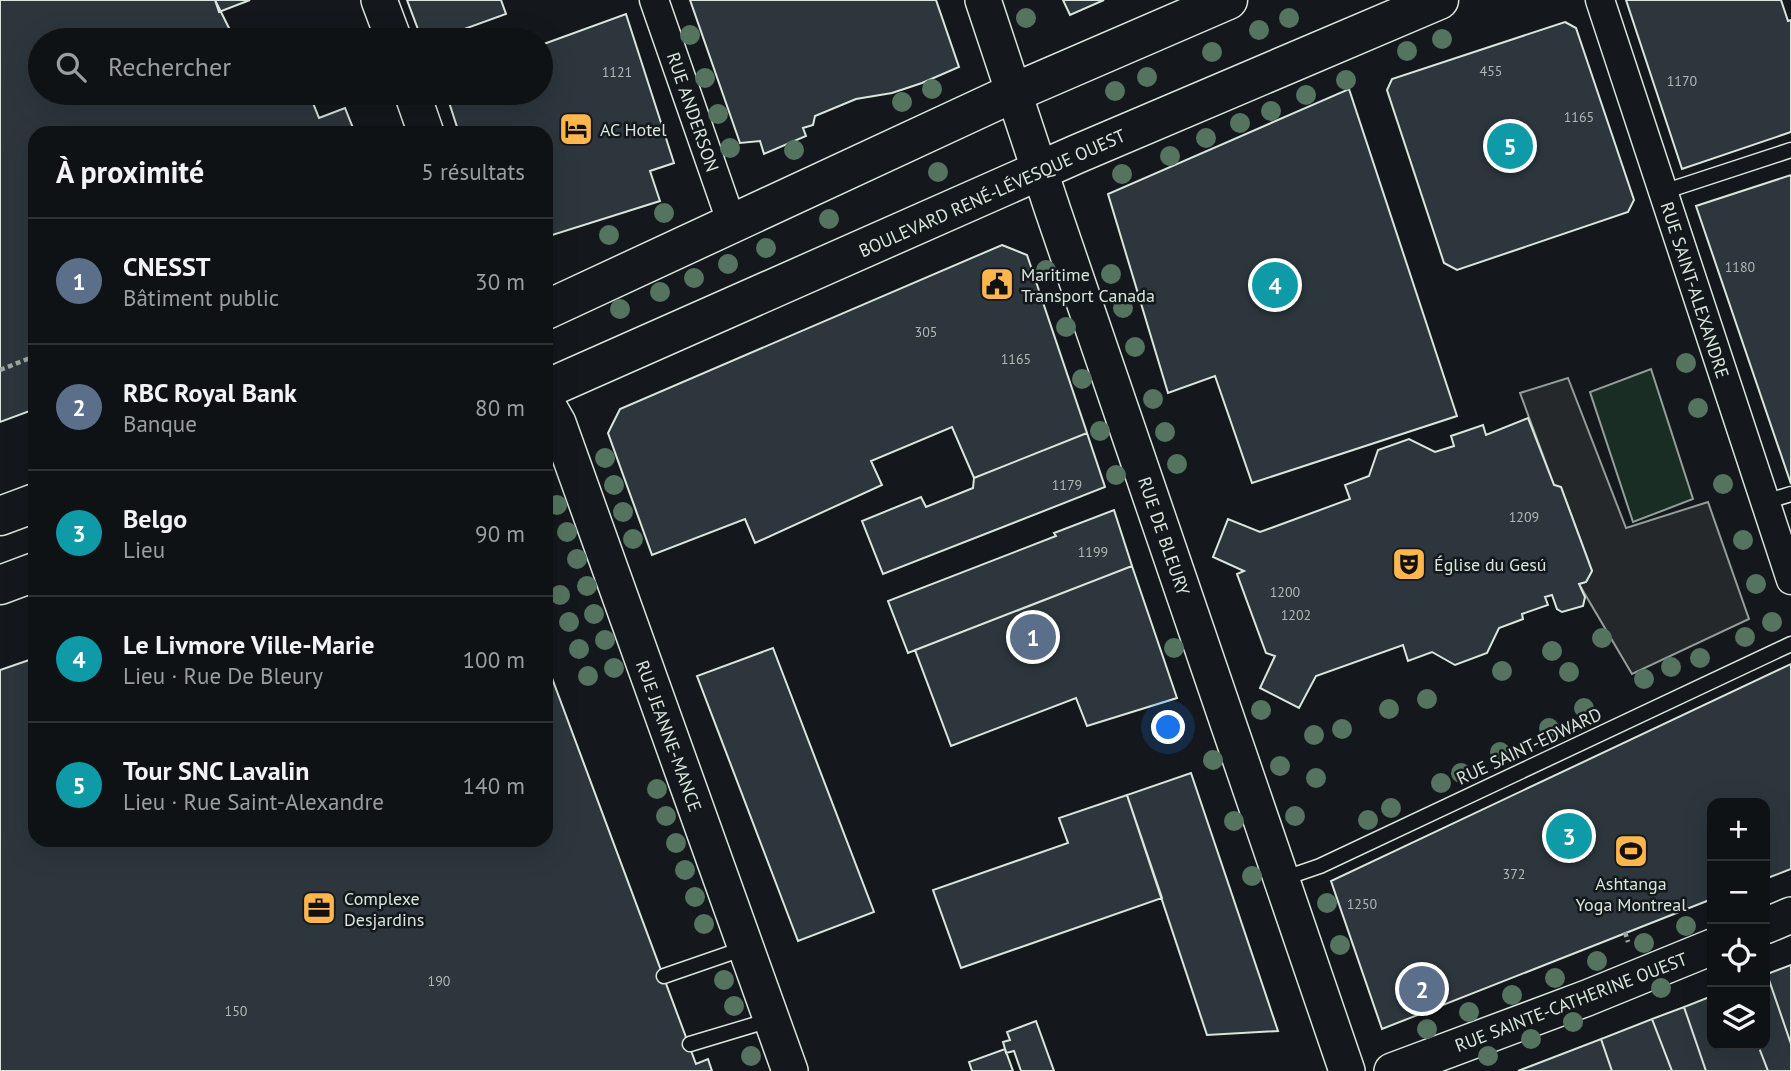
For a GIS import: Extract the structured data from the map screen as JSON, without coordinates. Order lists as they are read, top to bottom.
{
  "streets": {
    "main road": ["BOULEVARD RENÉ-LÉVESQUE OUEST"],
    "street": [
      "RUE ANDERSON",
      "RUE SAINT-ALEXANDRE",
      "RUE DE BLEURY",
      "RUE JEANNE-MANCE",
      "RUE SAINTE-CATHERINE OUEST"
    ],
    "lane": ["RUE SAINT-EDWARD"]
  },
  "crossings": [
    ["BOULEVARD RENÉ-LÉVESQUE OUEST", "RUE DE BLEURY"],
    ["RUE DE BLEURY", "RUE SAINT-EDWARD"]
  ],
  "places": {
    "hotel": ["AC Hotel"],
    "public building": ["Maritime Transport Canada"],
    "theatre": ["Église du Gesú"],
    "sports": ["Ashtanga Yoga Montreal"],
    "office": ["Complexe Desjardins"]
  },
  "house_numbers": [
    "455",
    "1121",
    "1170",
    "1165",
    "1180",
    "305",
    "1165",
    "1179",
    "1209",
    "1199",
    "1200",
    "1202",
    "372",
    "1250",
    "190",
    "150"
  ],
  "page": {
    "search": "Rechercher",
    "pins": [
      "5",
      "4",
      "1",
      "3",
      "2"
    ],
    "heading": ["À proximité", "5 résultats"],
    "list": [
      {
        "mark": "1",
        "name": "CNESST",
        "note": "Bâtiment public",
        "value": "30 m"
      },
      {
        "mark": "2",
        "name": "RBC Royal Bank",
        "note": "Banque",
        "value": "80 m"
      },
      {
        "mark": "3",
        "name": "Belgo",
        "note": "Lieu",
        "value": "90 m"
      },
      {
        "mark": "4",
        "name": "Le Livmore Ville-Marie",
        "note": "Lieu · Rue De Bleury",
        "value": "100 m"
      },
      {
        "mark": "5",
        "name": "Tour SNC Lavalin",
        "note": "Lieu · Rue Saint-Alexandre",
        "value": "140 m"
      }
    ],
    "map_buttons": ["+", "−"]
  }
}
